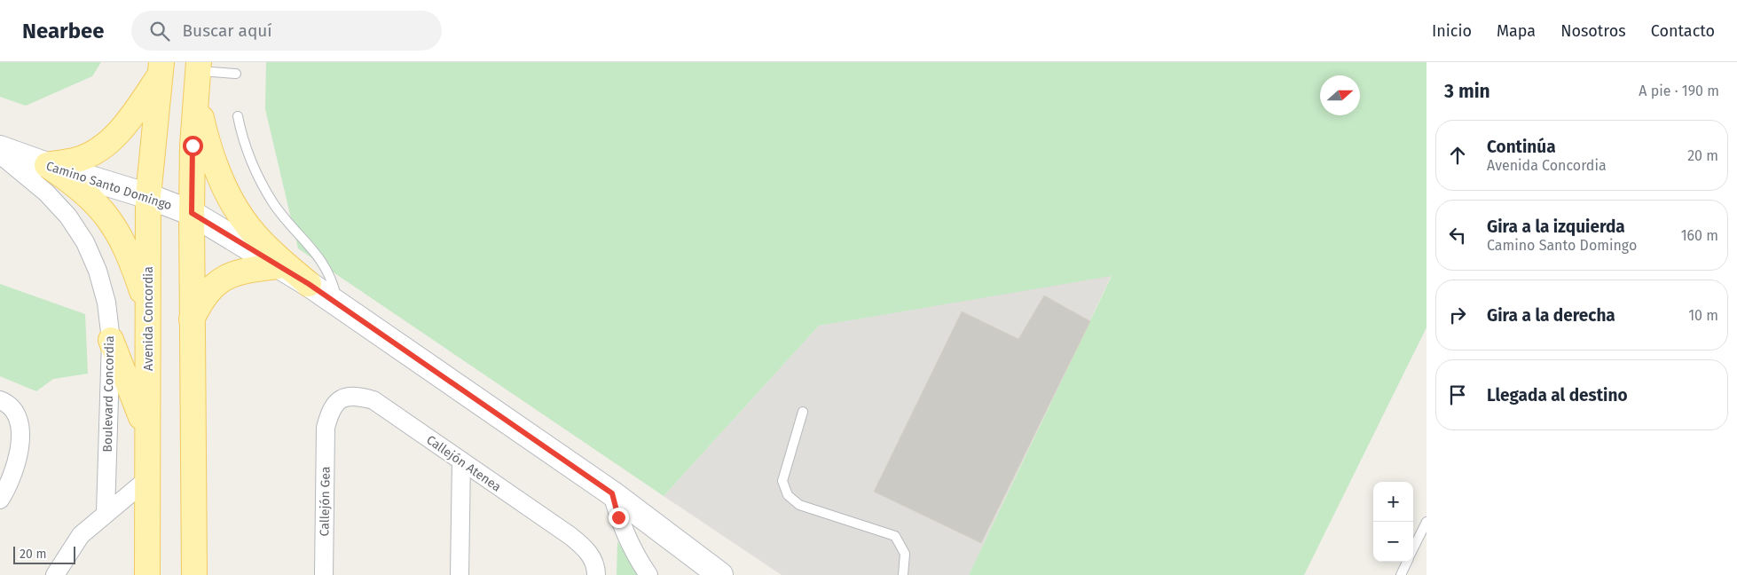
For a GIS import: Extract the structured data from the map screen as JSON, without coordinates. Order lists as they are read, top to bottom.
{
  "streets": {
    "main road": ["Avenida Concordia"],
    "street": [
      "Camino Santo Domingo",
      "Boulevard Concordia",
      "Callejón Atenea",
      "Callejón Gea"
    ]
  },
  "crossings": [
    ["Camino Santo Domingo", "Avenida Concordia"],
    ["Callejón Atenea", "Callejón Gea"]
  ],
  "scale_bar": "20 m",
  "north": "right",
  "page": {
    "header": "Nearbee",
    "search": "Buscar aquí",
    "nav": [
      "Inicio",
      "Mapa",
      "Nosotros",
      "Contacto"
    ],
    "heading": ["3 min", "A pie · 190 m"],
    "list": [
      ["Continúa", "Avenida Concordia", "20 m"],
      ["Gira a la izquierda", "Camino Santo Domingo", "160 m"],
      ["Gira a la derecha", "10 m"],
      "Llegada al destino"
    ],
    "map_buttons": ["+", "−"],
    "scale": "20 m"
  }
}
